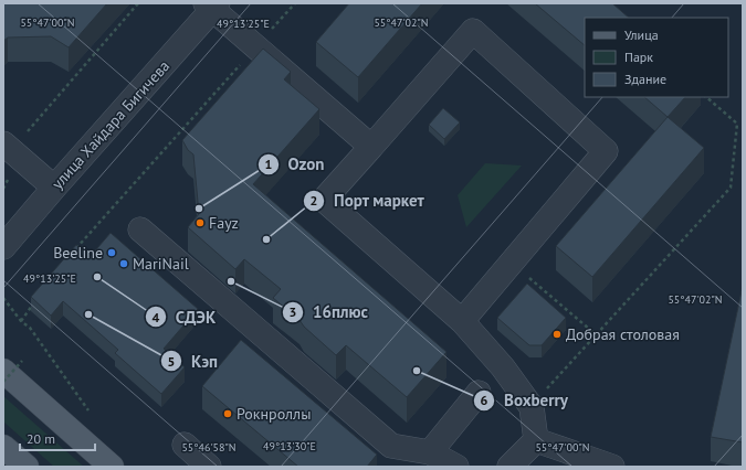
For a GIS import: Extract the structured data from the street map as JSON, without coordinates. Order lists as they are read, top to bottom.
{
  "streets": {
    "street": ["улица Хайдара Бигичева"]
  },
  "places": [
    "Ozon",
    "Fayz",
    "Порт маркет",
    "Beeline",
    "MariNail",
    "СДЭК",
    "16плюс",
    "Кэп",
    "Добрая столовая",
    "Boxberry",
    "Рокнроллы"
  ],
  "legend": ["Улица", "Парк", "Здание"],
  "scale_bar": "20 m",
  "coordinates": [
    "55°47'00\"N",
    "55°47'02\"N",
    "49°13'25\"E",
    "49°13'30\"E",
    "55°46'58\"N"
  ]
}
